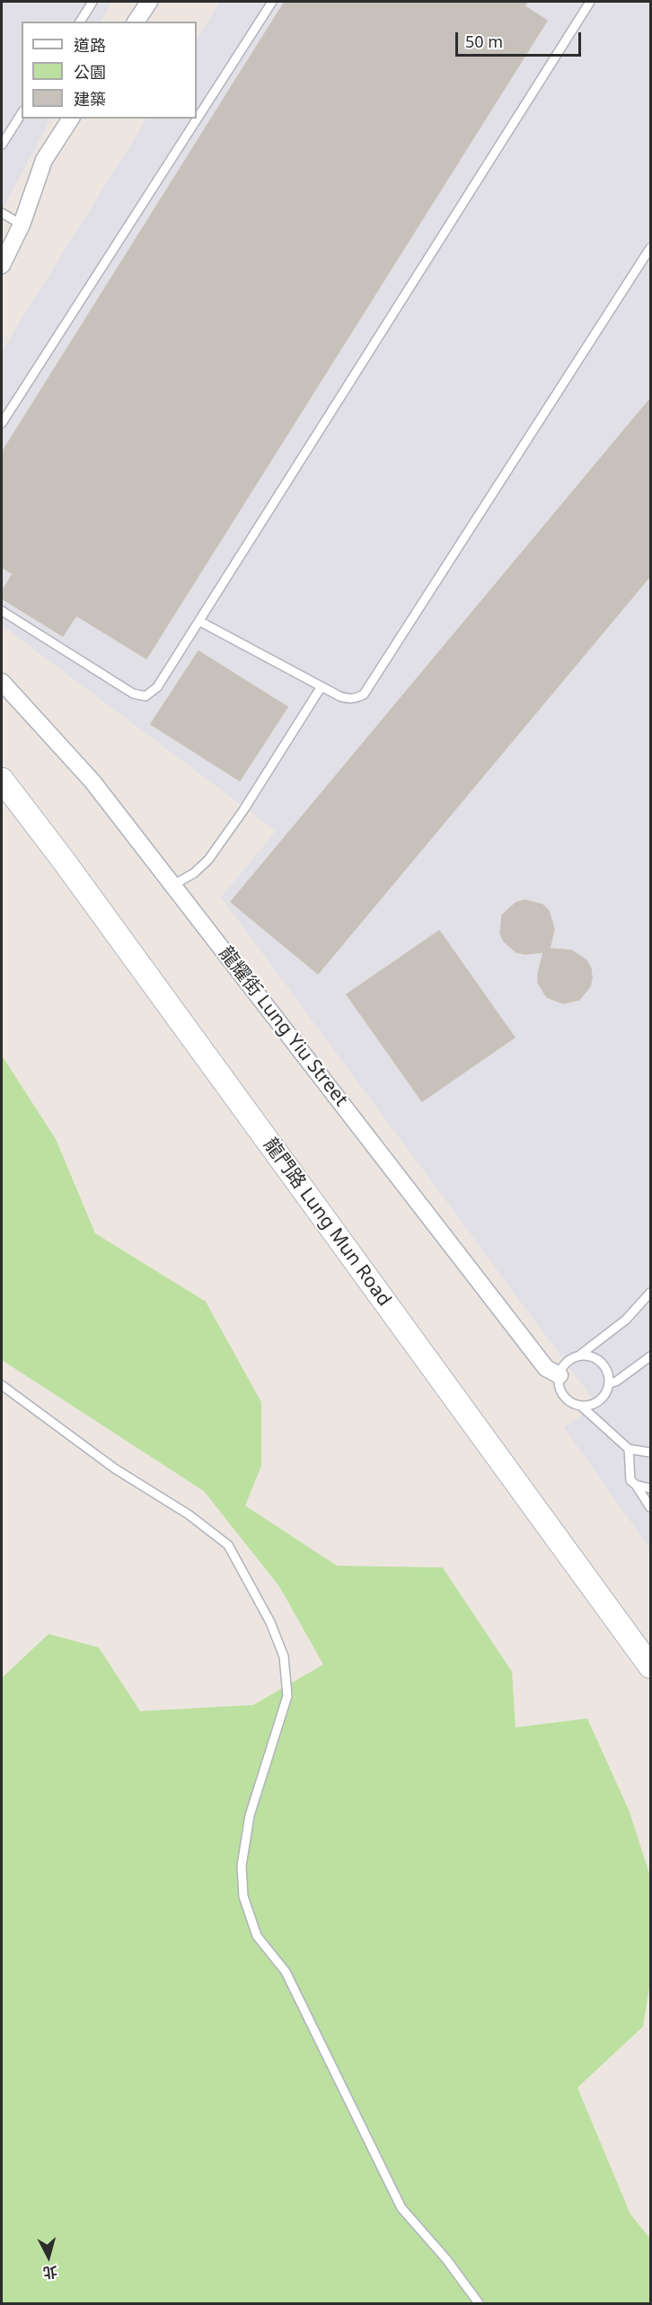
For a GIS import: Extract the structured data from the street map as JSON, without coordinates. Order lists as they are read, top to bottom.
{
  "streets": {
    "street": ["龍耀街 Lung Yiu Street", "龍門路 Lung Mun Road"]
  },
  "legend": ["道路", "公園", "建築"],
  "scale_bar": "50 m",
  "north": "bottom"
}
